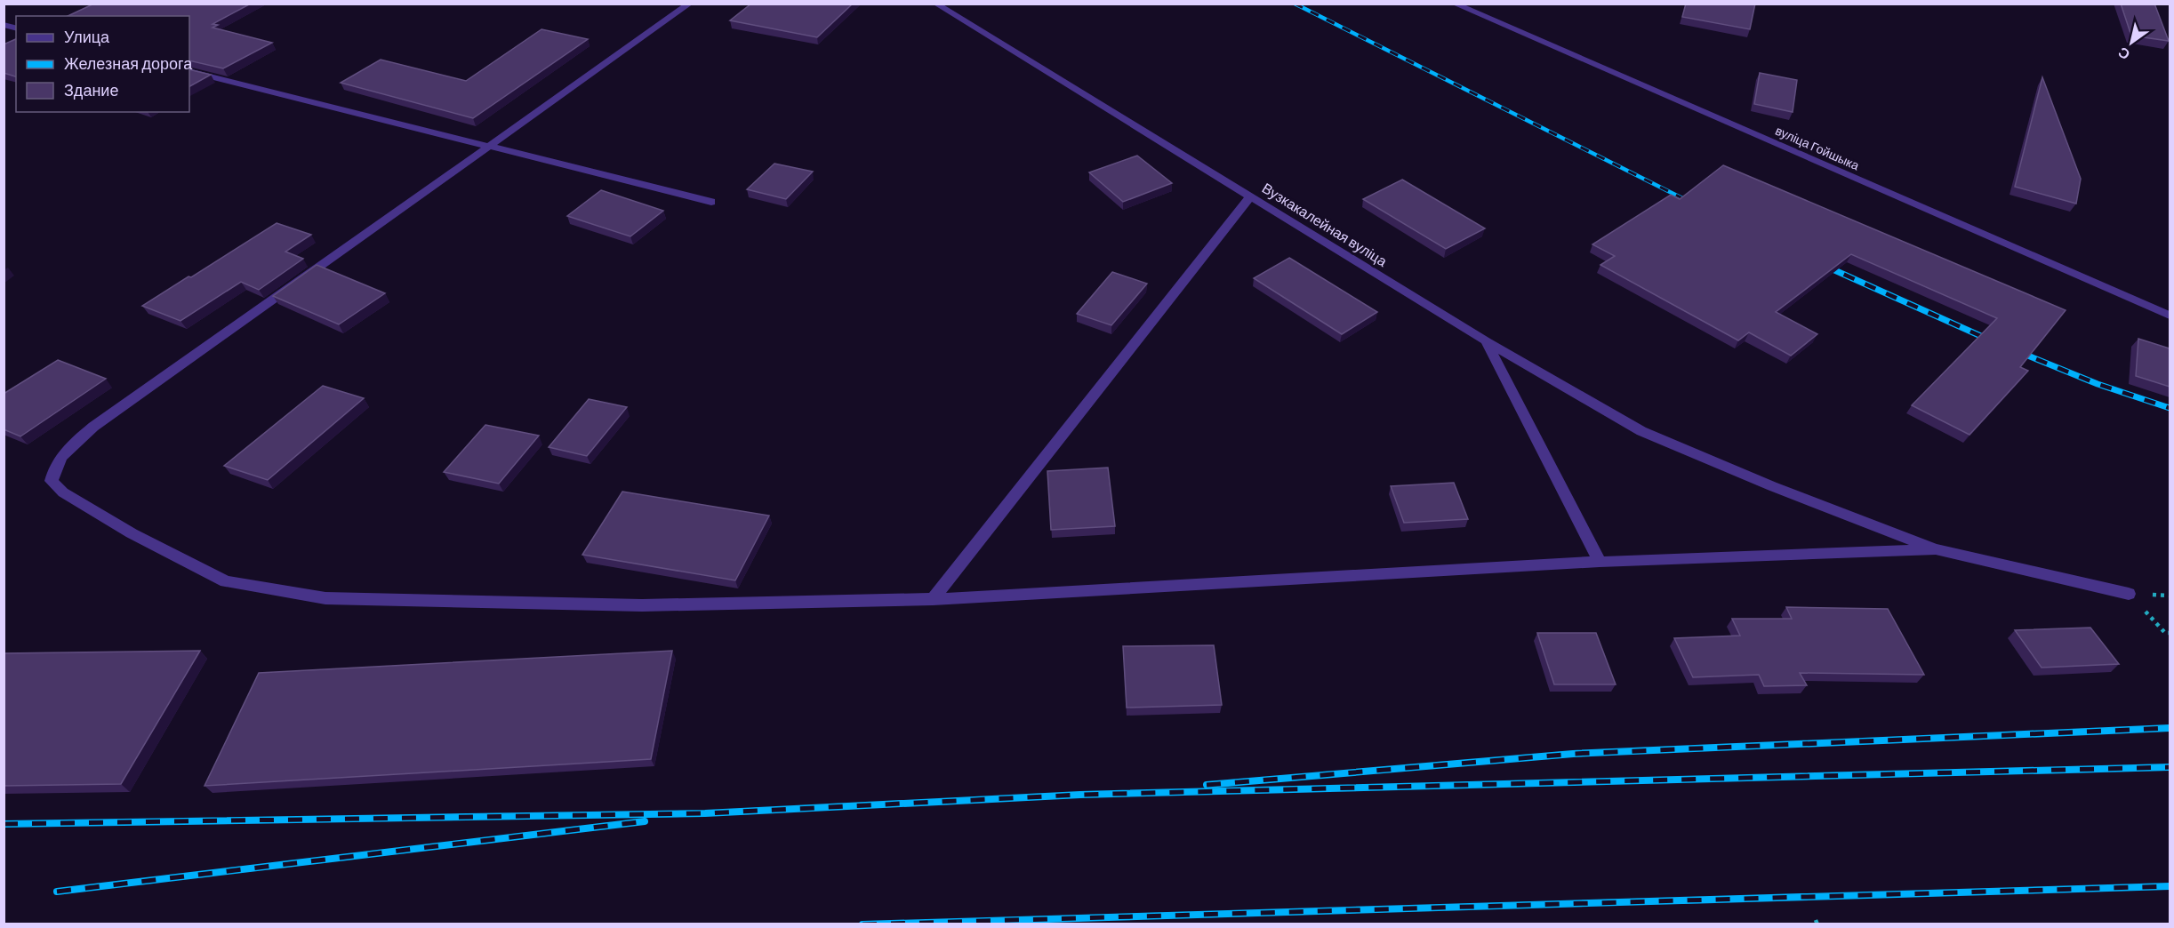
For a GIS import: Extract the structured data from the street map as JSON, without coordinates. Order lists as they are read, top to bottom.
{
  "streets": {
    "street": ["вуліца Гойшыка", "Вузкакалейная вуліца"]
  },
  "legend": ["Улица", "Железная дорога", "Здание"],
  "north": "bottom left"
}
